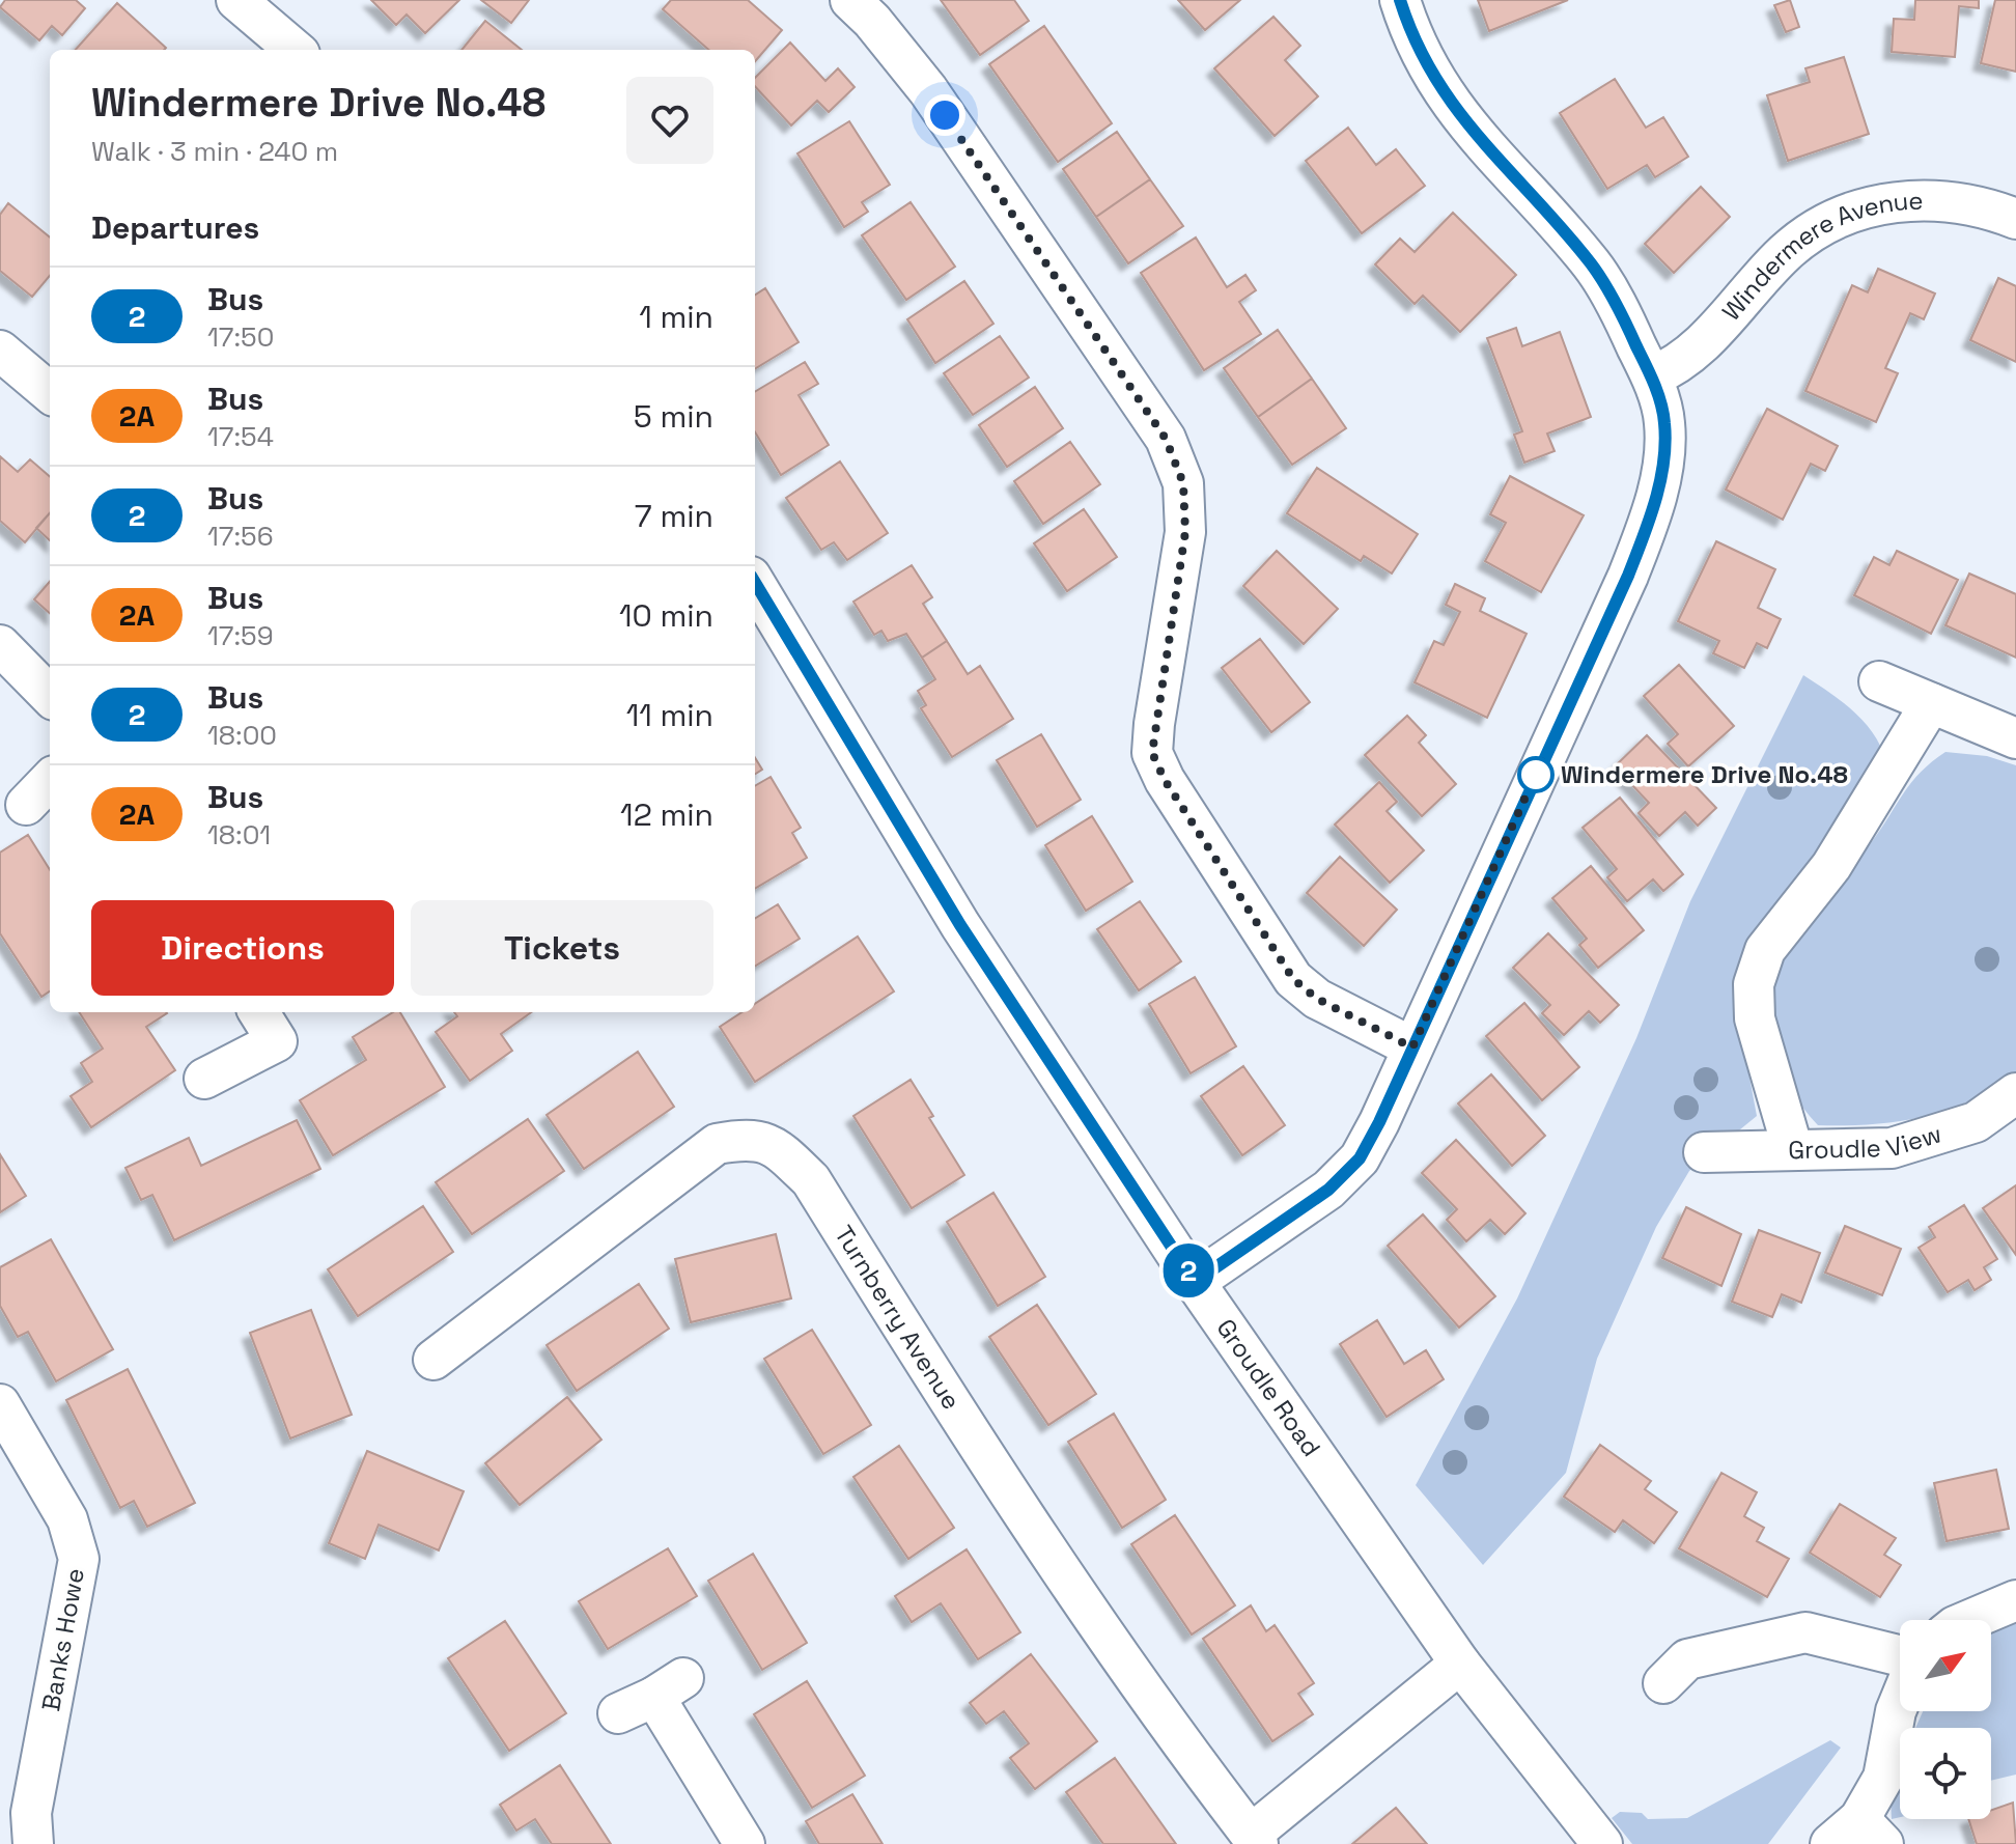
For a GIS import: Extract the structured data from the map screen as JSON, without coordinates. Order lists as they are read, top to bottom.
{
  "streets": {
    "street": [
      "Windermere Avenue",
      "Groudle View",
      "Turnberry Avenue",
      "Groudle Road",
      "Banks Howe"
    ]
  },
  "crossings": [
    ["Turnberry Avenue", "Groudle Road"]
  ],
  "places": ["Windermere Drive No.48"],
  "lines": ["bus line 2"],
  "north": "top right",
  "page": {
    "on_map": "2",
    "heading": [
      ["Windermere Drive No.48", "Walk · 3 min · 240 m"],
      "Departures"
    ],
    "list": [
      {
        "mark": "2",
        "name": "Bus",
        "note": "17:50",
        "value": "1 min"
      },
      {
        "mark": "2A",
        "name": "Bus",
        "note": "17:54",
        "value": "5 min"
      },
      {
        "mark": "2",
        "name": "Bus",
        "note": "17:56",
        "value": "7 min"
      },
      {
        "mark": "2A",
        "name": "Bus",
        "note": "17:59",
        "value": "10 min"
      },
      {
        "mark": "2",
        "name": "Bus",
        "note": "18:00",
        "value": "11 min"
      },
      {
        "mark": "2A",
        "name": "Bus",
        "note": "18:01",
        "value": "12 min"
      }
    ],
    "buttons": ["Directions", "Tickets"]
  }
}
